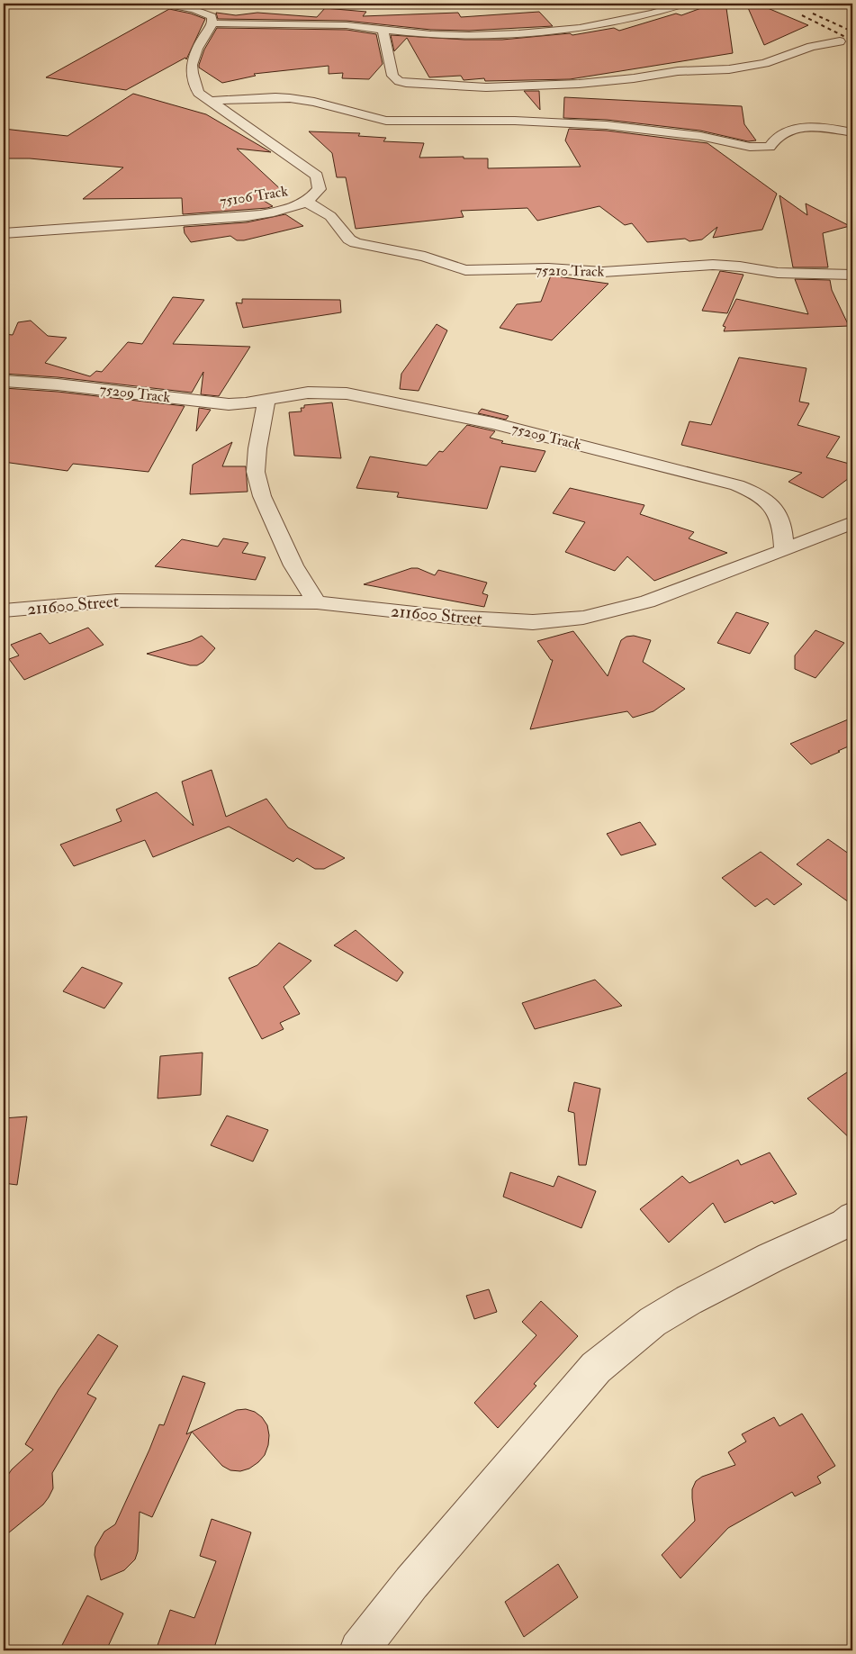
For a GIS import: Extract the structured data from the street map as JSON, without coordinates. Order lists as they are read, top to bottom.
{
  "streets": {
    "street": [
      "75106 Track",
      "75210 Track",
      "75209 Track",
      "211600 Street"
    ]
  },
  "crossings": [
    ["75106 Track", "75210 Track"],
    ["75209 Track", "211600 Street"]
  ]
}
